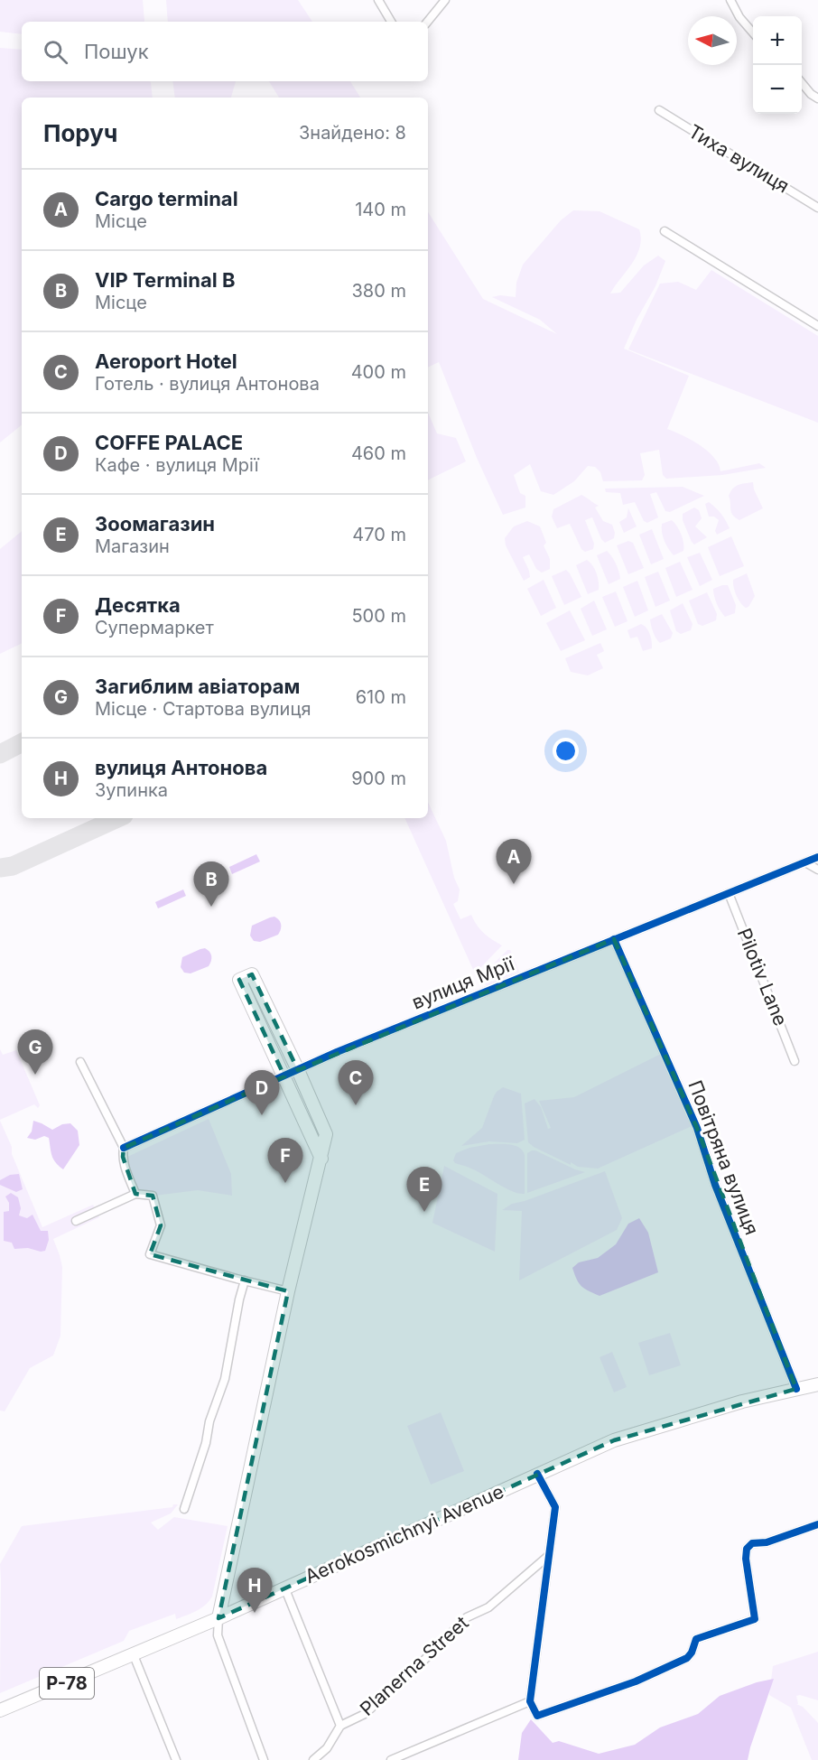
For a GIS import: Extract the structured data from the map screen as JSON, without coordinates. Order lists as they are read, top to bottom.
{
  "streets": {
    "main road": ["Aerokosmichnyi Avenue", "Р-78"],
    "street": [
      "Тиха вулиця",
      "Pilotiv Lane",
      "вулиця Мрії",
      "Повітряна вулиця",
      "Planerna Street"
    ]
  },
  "crossings": [
    ["Pilotiv Lane", "вулиця Мрії"],
    ["вулиця Мрії", "Повітряна вулиця"],
    ["Повітряна вулиця", "Aerokosmichnyi Avenue"]
  ],
  "north": "left",
  "page": {
    "map_buttons": ["+", "−"],
    "search": "Пошук",
    "heading": ["Поруч", "Знайдено: 8"],
    "list": [
      {
        "mark": "A",
        "name": "Cargo terminal",
        "note": "Місце",
        "value": "140 m"
      },
      {
        "mark": "B",
        "name": "VIP Terminal B",
        "note": "Місце",
        "value": "380 m"
      },
      {
        "mark": "C",
        "name": "Aeroport Hotel",
        "note": "Готель · вулиця Антонова",
        "value": "400 m"
      },
      {
        "mark": "D",
        "name": "COFFE PALACE",
        "note": "Кафе · вулиця Мрії",
        "value": "460 m"
      },
      {
        "mark": "E",
        "name": "Зоомагазин",
        "note": "Магазин",
        "value": "470 m"
      },
      {
        "mark": "F",
        "name": "Десятка",
        "note": "Супермаркет",
        "value": "500 m"
      },
      {
        "mark": "G",
        "name": "Загиблим авіаторам",
        "note": "Місце · Стартова вулиця",
        "value": "610 m"
      },
      {
        "mark": "H",
        "name": "вулиця Антонова",
        "note": "Зупинка",
        "value": "900 m"
      }
    ],
    "pins": [
      "A",
      "B",
      "G",
      "C",
      "D",
      "F",
      "E",
      "H"
    ]
  }
}
